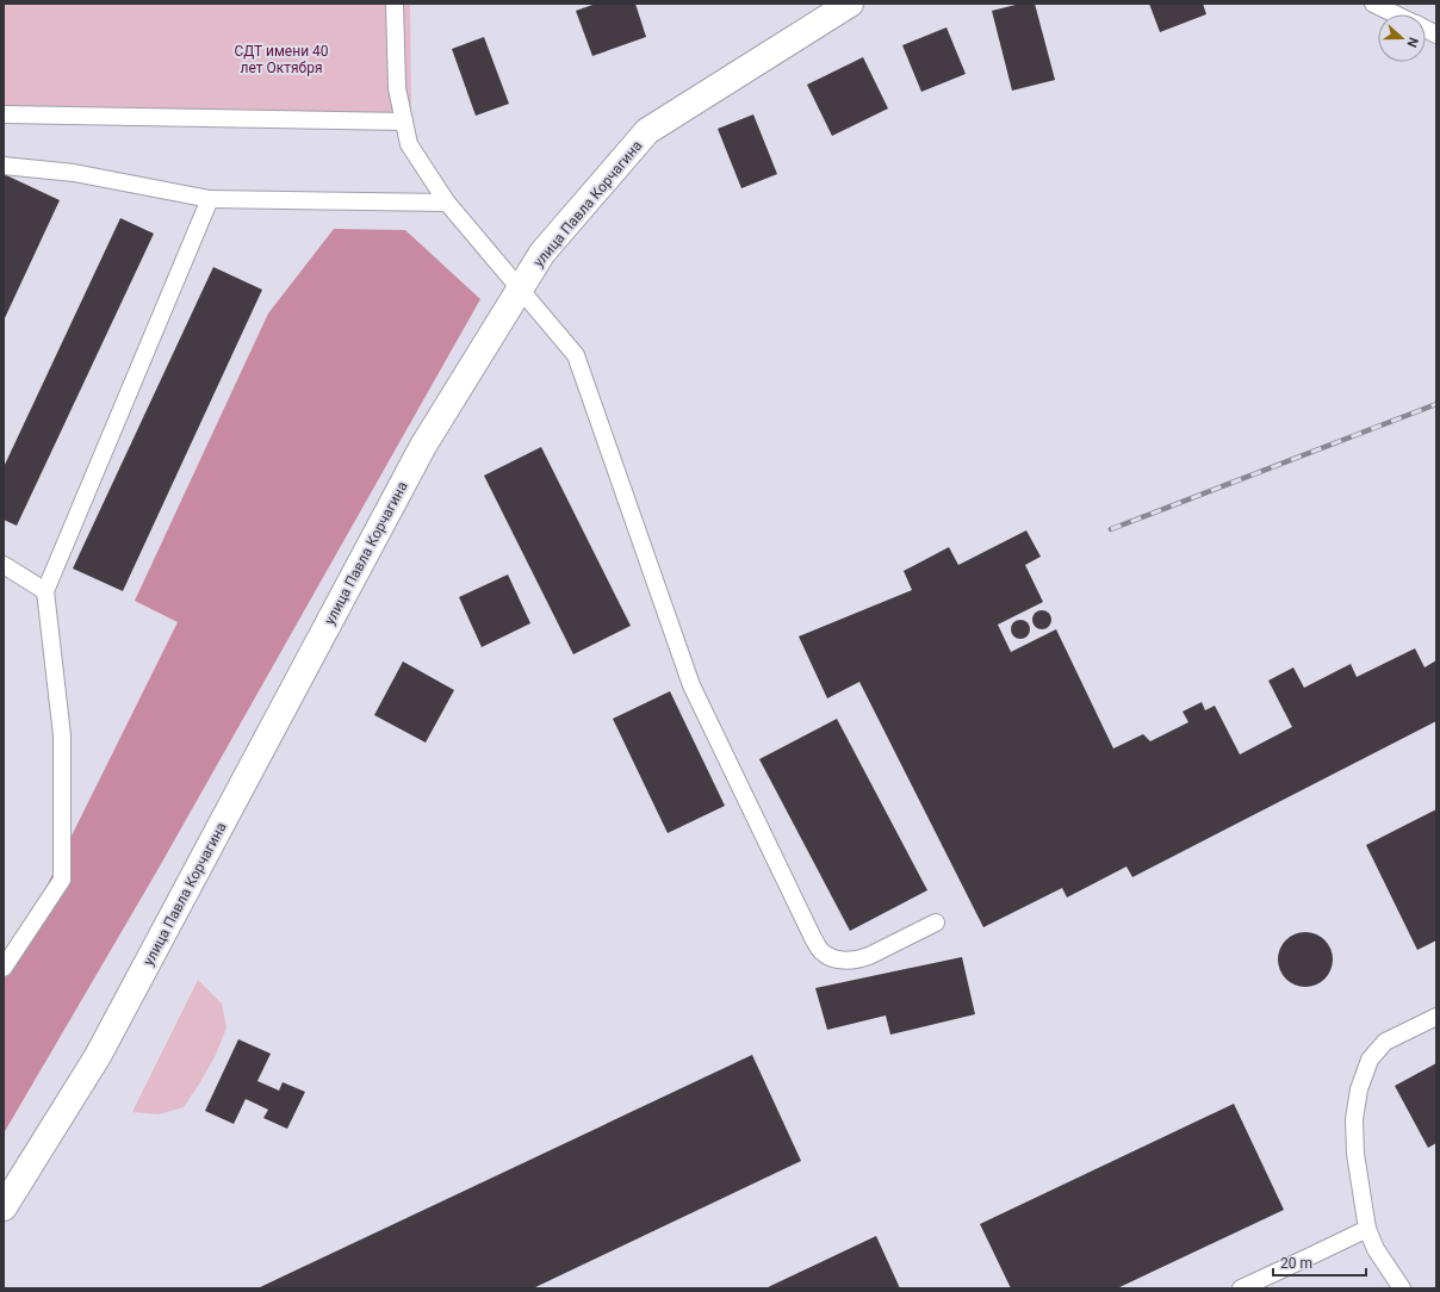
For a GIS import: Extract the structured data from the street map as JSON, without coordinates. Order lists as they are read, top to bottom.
{
  "streets": {
    "main road": ["улица Павла Корчагина"]
  },
  "parks": ["СДТ имени 40 лет Октября"],
  "scale_bar": "20 m",
  "north": "right"
}
